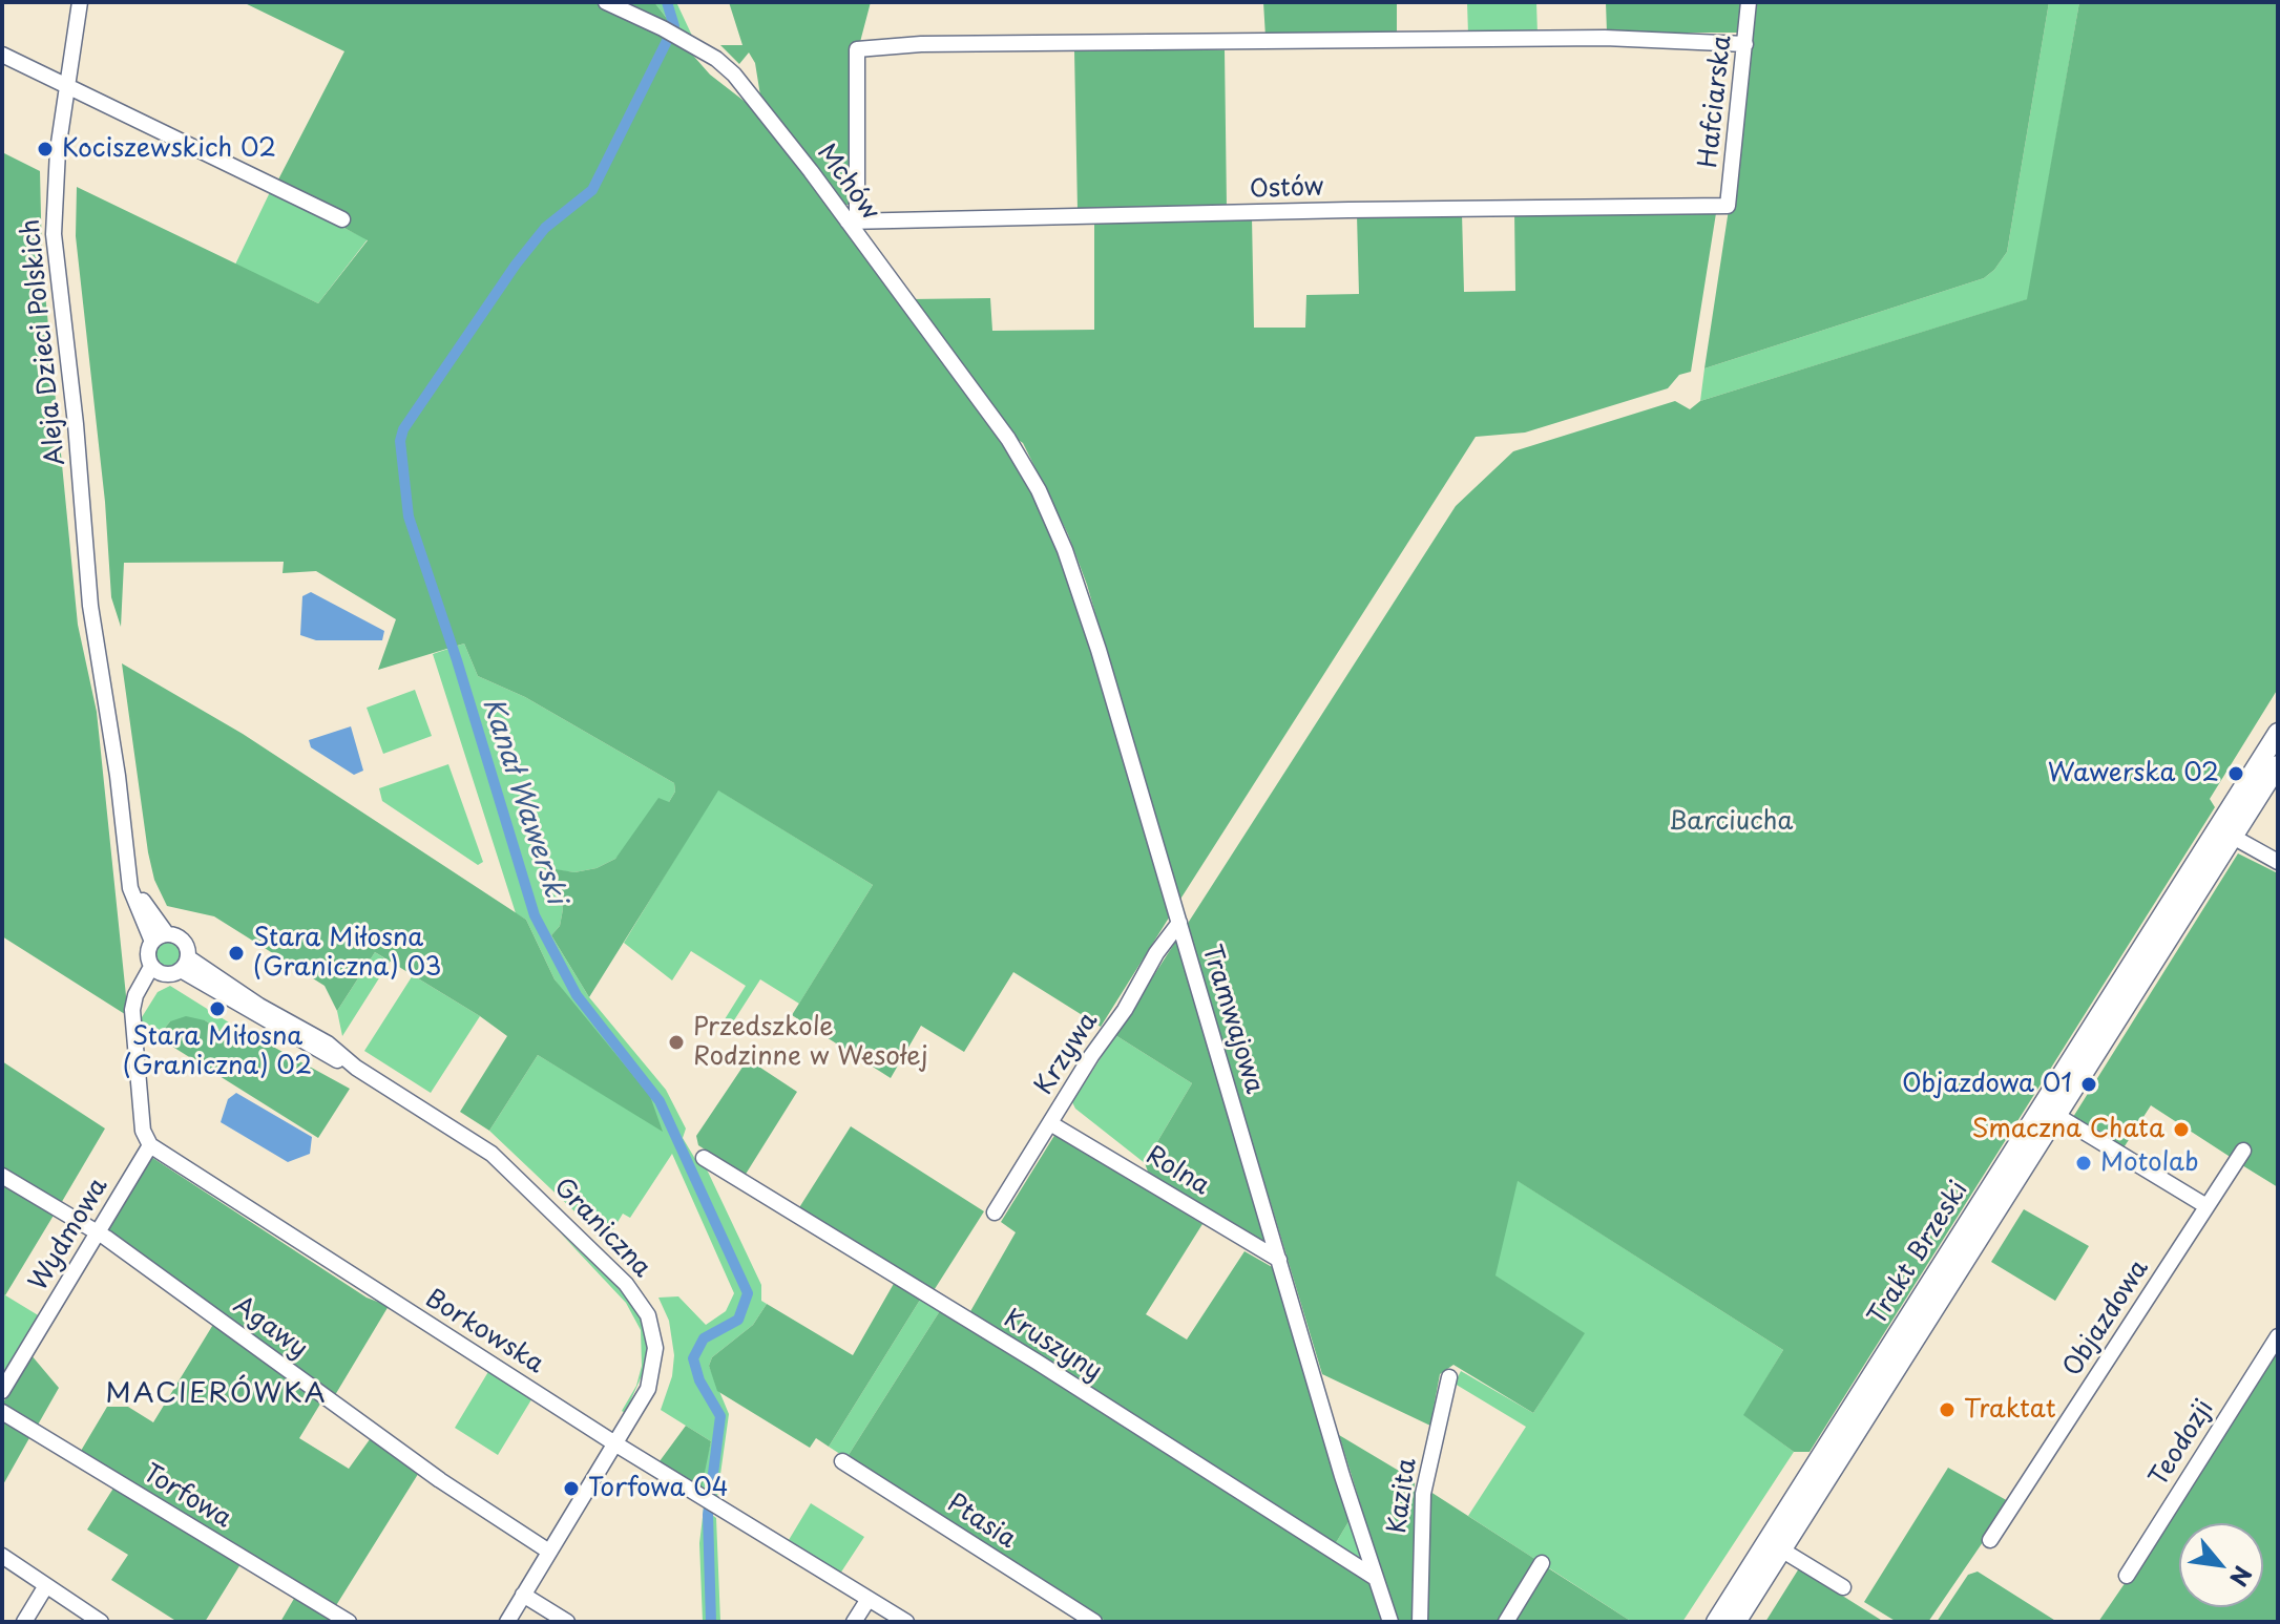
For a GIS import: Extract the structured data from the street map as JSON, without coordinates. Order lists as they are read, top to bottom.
{
  "streets": {
    "main road": ["Trakt Brzeski"],
    "street": [
      "Hafciarska",
      "Mchów",
      "Ostów",
      "Aleja Dzieci Polskich",
      "Tramwajowa",
      "Krzywa",
      "Rolna",
      "Graniczna",
      "Wydmowa",
      "Objazdowa",
      "Agawy",
      "Borkowska",
      "Kruszyny",
      "Teodozji",
      "Kazita",
      "Torfowa",
      "Ptasia"
    ]
  },
  "crossings": [
    ["Hafciarska", "Ostów"],
    ["Mchów", "Ostów"],
    ["Mchów", "Tramwajowa"],
    ["Tramwajowa", "Krzywa"],
    ["Tramwajowa", "Rolna"],
    ["Tramwajowa", "Kruszyny"],
    ["Krzywa", "Rolna"],
    ["Graniczna", "Agawy"],
    ["Graniczna", "Borkowska"],
    ["Wydmowa", "Agawy"],
    ["Wydmowa", "Borkowska"]
  ],
  "districts": ["MACIERÓWKA"],
  "water": ["Kanał Wawerski"],
  "parks": ["Barciucha"],
  "places": [
    "Kociszewskich 02",
    "Wawerska 02",
    "Stara Miłosna (Graniczna) 03",
    "Stara Miłosna (Graniczna) 02",
    "Przedszkole Rodzinne w Wesołej",
    "Objazdowa 01",
    "Smaczna Chata",
    "Motolab",
    "Traktat",
    "Torfowa 04"
  ],
  "north": "bottom right"
}
